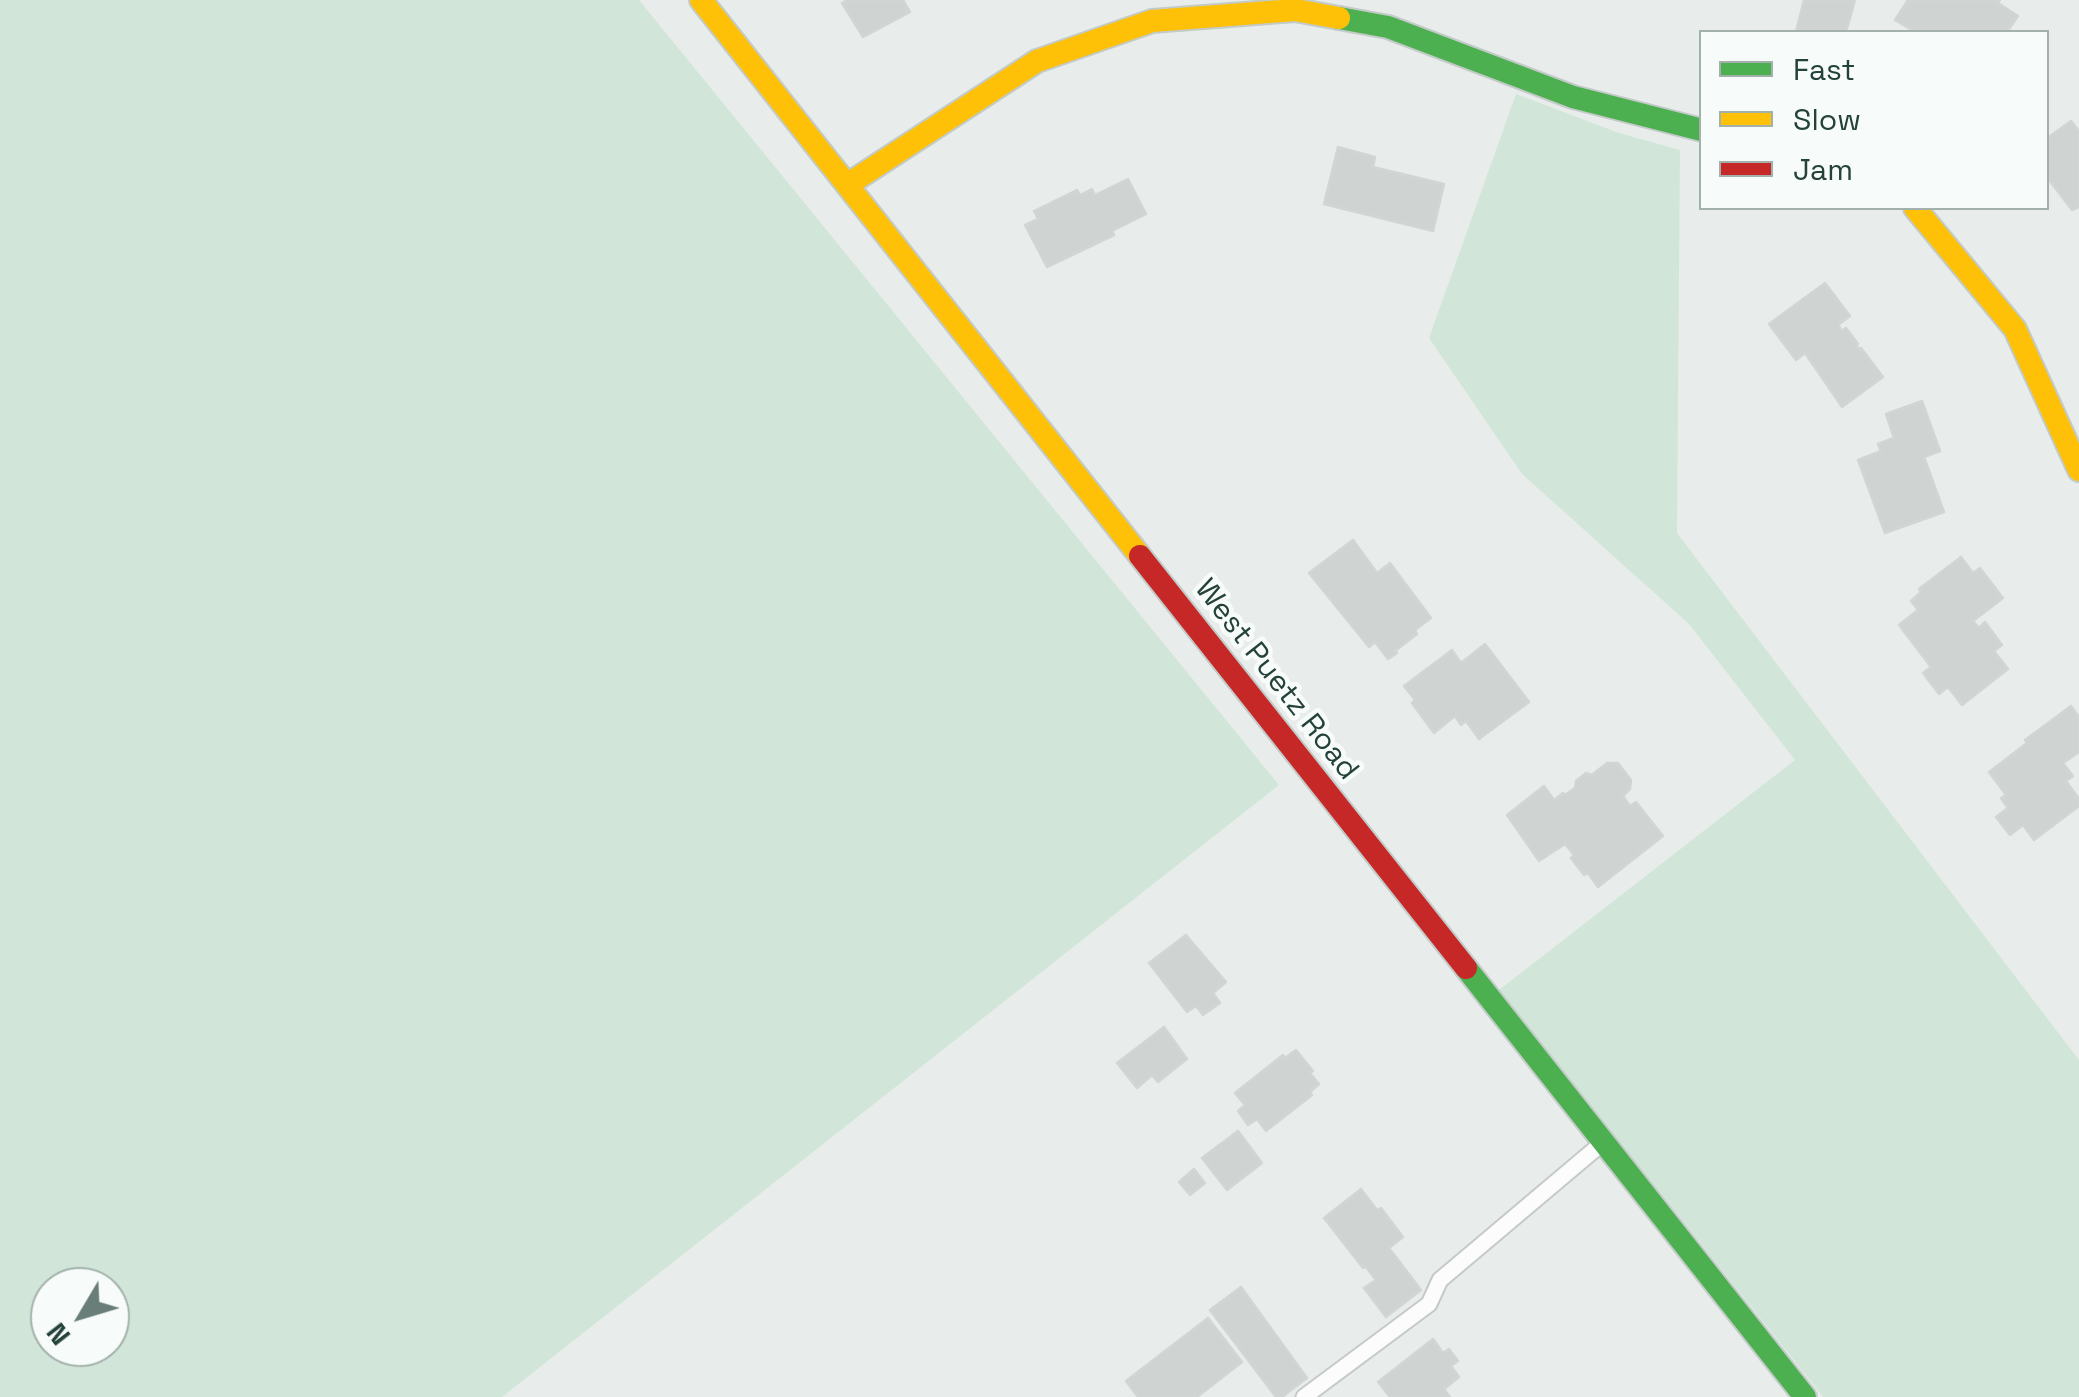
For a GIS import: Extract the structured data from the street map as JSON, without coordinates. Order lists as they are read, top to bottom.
{
  "streets": {
    "street": ["West Puetz Road"]
  },
  "legend": ["Fast", "Slow", "Jam"],
  "north": "bottom left"
}
